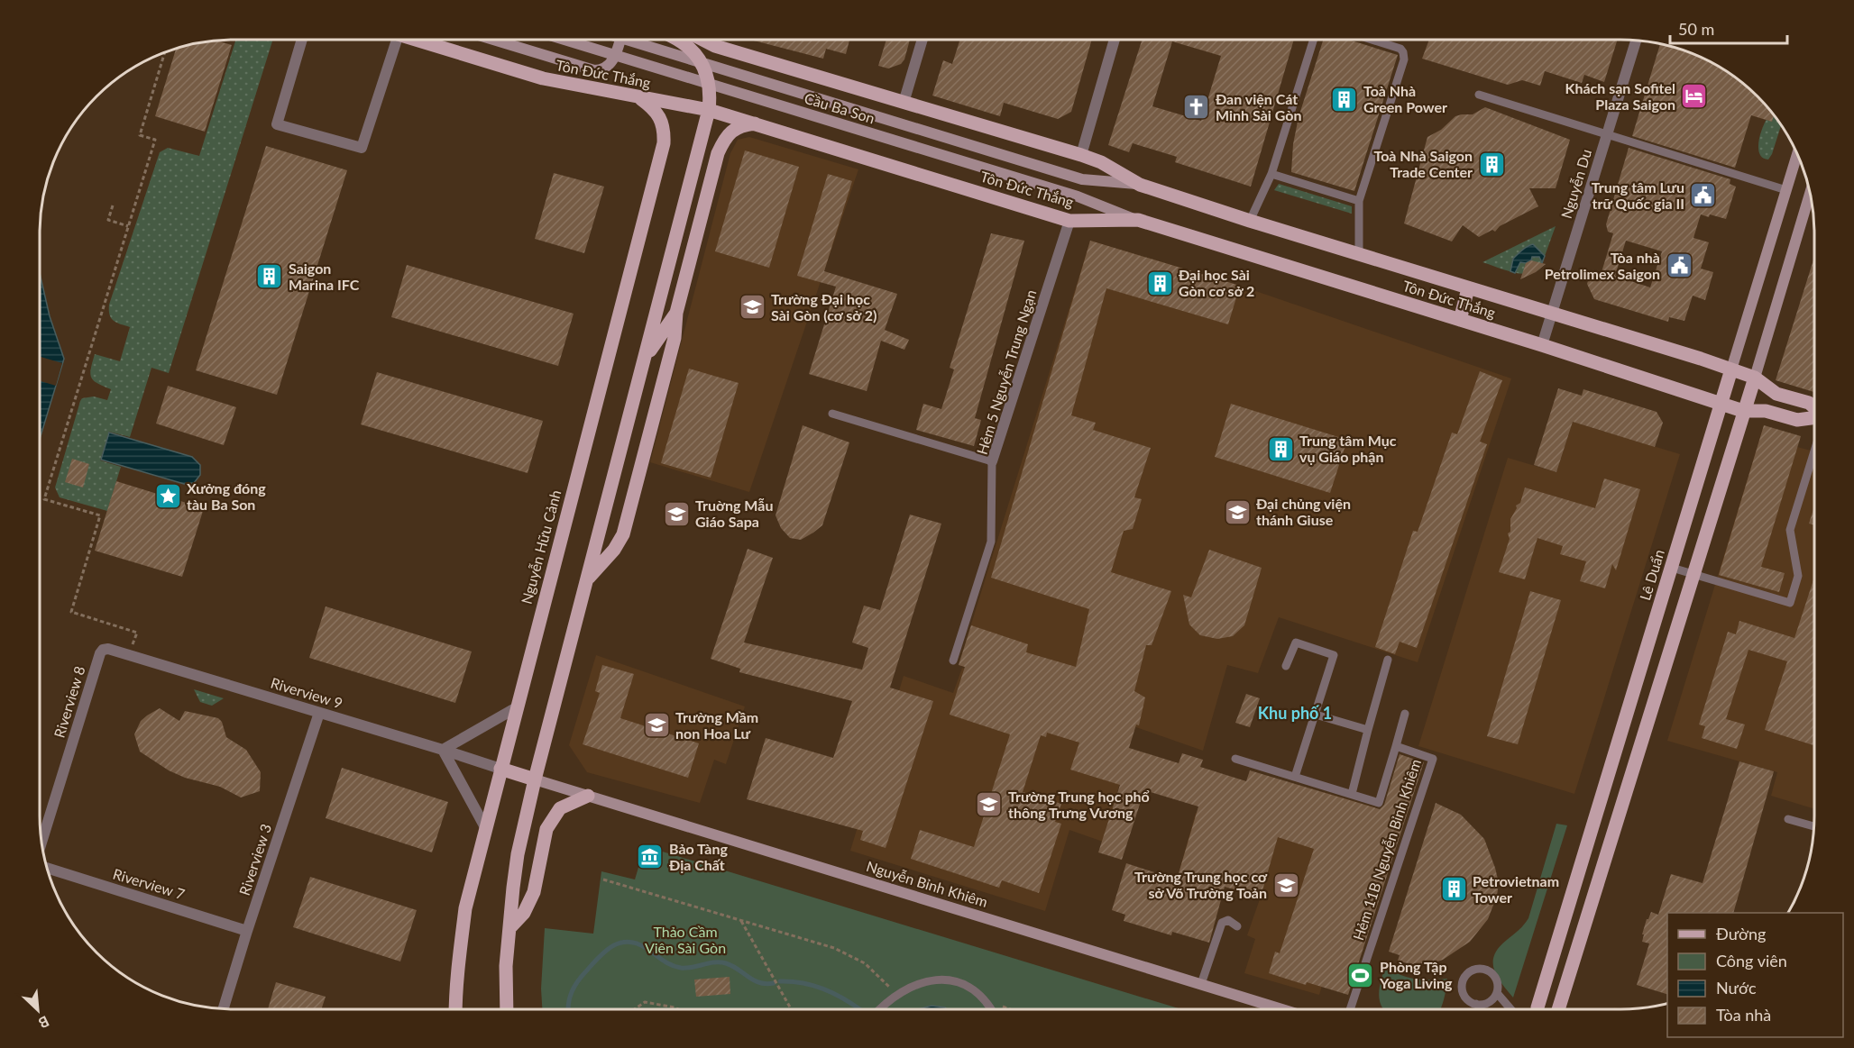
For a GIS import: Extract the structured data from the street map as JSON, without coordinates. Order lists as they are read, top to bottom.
{
  "streets": {
    "main road": [
      "Tôn Đức Thắng",
      "Cầu Ba Son",
      "Nguyễn Hữu Cảnh",
      "Lê Duẩn",
      "Nguyễn Bỉnh Khiêm"
    ],
    "street": [
      "Nguyễn Du",
      "Hẻm 5 Nguyễn Trung Ngạn",
      "Riverview 9",
      "Riverview 8",
      "Riverview 3",
      "Riverview 7"
    ],
    "lane": ["Hẻm 11B Nguyễn Bỉnh Khiêm"]
  },
  "crossings": [
    ["Tôn Đức Thắng", "Cầu Ba Son"],
    ["Tôn Đức Thắng", "Nguyễn Du"],
    ["Tôn Đức Thắng", "Hẻm 5 Nguyễn Trung Ngạn"],
    ["Tôn Đức Thắng", "Nguyễn Hữu Cảnh"],
    ["Tôn Đức Thắng", "Lê Duẩn"],
    ["Nguyễn Hữu Cảnh", "Riverview 9"],
    ["Riverview 9", "Riverview 8"],
    ["Riverview 9", "Riverview 3"],
    ["Riverview 3", "Riverview 7"]
  ],
  "districts": ["Khu phố 1"],
  "parks": ["Thảo Cầm Viên Sài Gòn"],
  "places": {
    "hotel": ["Khách sạn Sofitel Plaza Saigon"],
    "building": [
      "Toà Nhà Green Power",
      "Toà Nhà Saigon Trade Center",
      "Saigon Marina IFC",
      "Đại học Sài Gòn cơ sở 2",
      "Trung tâm Mục vụ Giáo phận",
      "Petrovietnam Tower"
    ],
    "church": ["Đan viện Cát Minh Sài Gòn"],
    "public building": ["Trung tâm Lưu trữ Quốc gia II", "Tòa nhà Petrolimex Saigon"],
    "school or university": [
      "Trường Đại học Sài Gòn (cơ sở 2)",
      "Đại chủng viện thánh Giuse",
      "Truờng Mẫu Giáo Sapa",
      "Trường Mầm non Hoa Lư",
      "Trường Trung học phổ thông Trưng Vương",
      "Trường Trung học cơ sở Võ Trường Toản"
    ],
    "place": ["Xưởng đóng tàu Ba Son"],
    "museum": ["Bảo Tàng Địa Chất"],
    "sports": ["Phòng Tập Yoga Living"]
  },
  "legend": [
    "Đường",
    "Công viên",
    "Nước",
    "Tòa nhà"
  ],
  "scale_bar": "50 m",
  "north": "bottom right"
}
